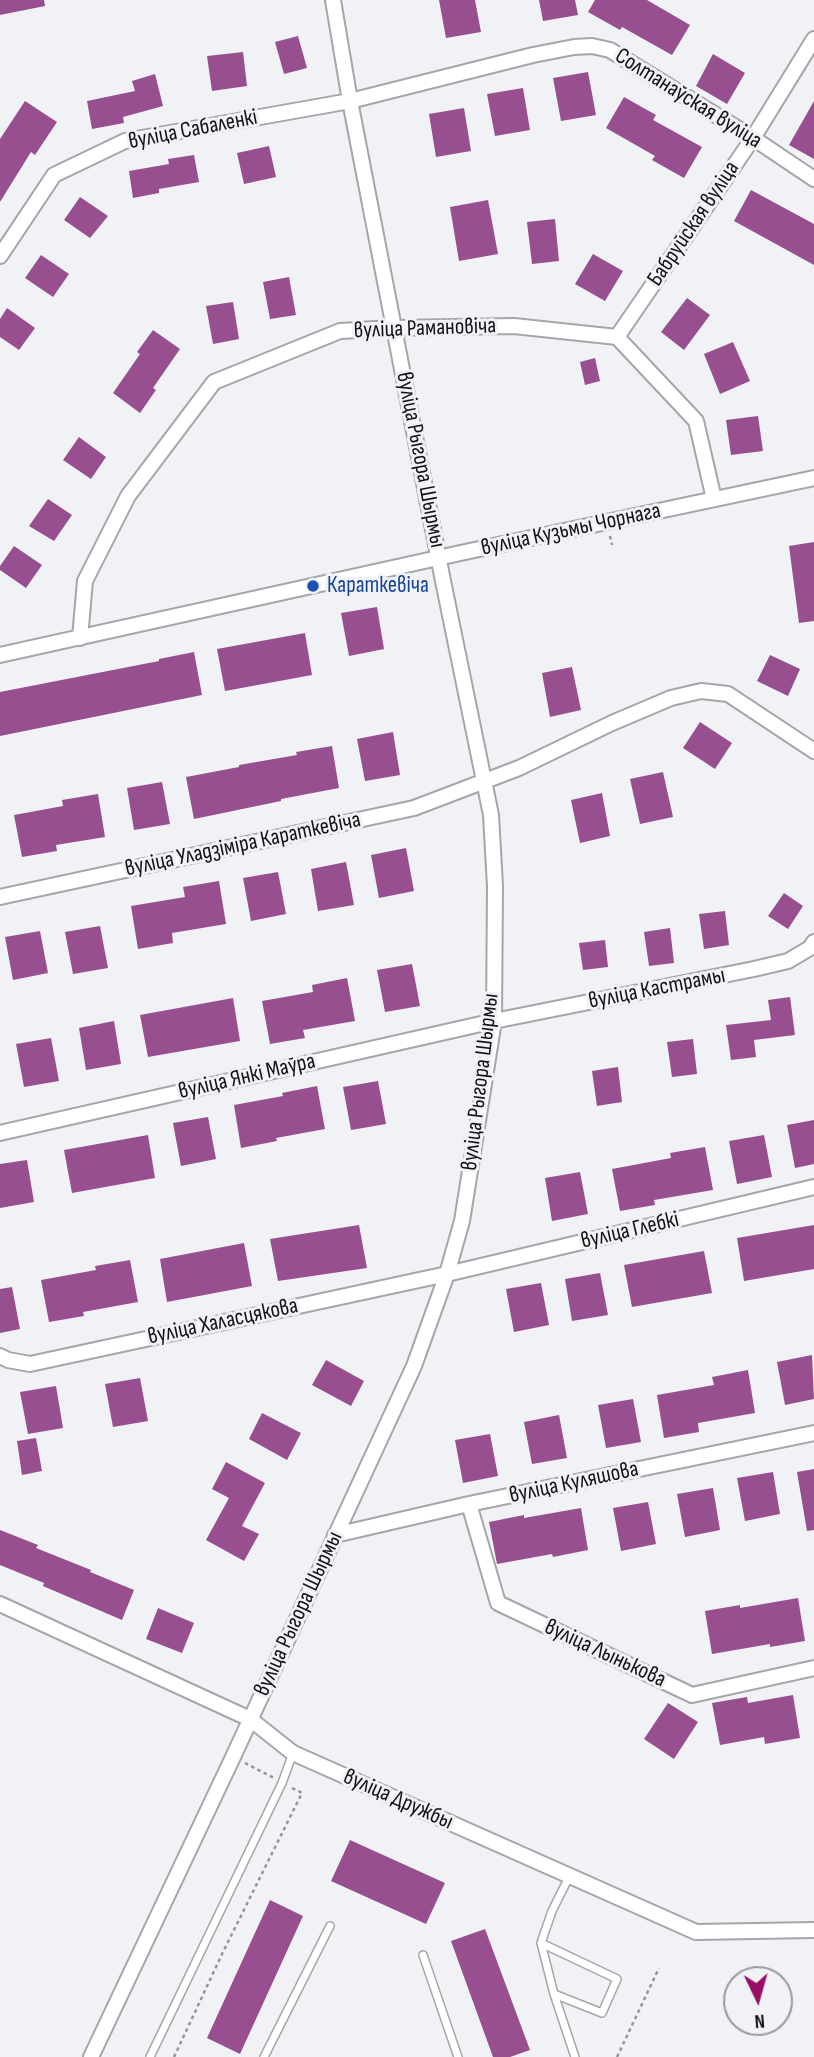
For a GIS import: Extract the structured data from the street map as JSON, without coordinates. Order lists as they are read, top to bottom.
{
  "streets": {
    "street": [
      "Солтанаўская вуліца",
      "вуліца Сабаленкі",
      "Бабруйская вуліца",
      "вуліца Рамановіча",
      "вуліца Рыгора Шырмы",
      "вуліца Кузьмы Чорнага",
      "вуліца Уладзіміра Караткевіча",
      "вуліца Кастрамы",
      "вуліца Янкі Маўра",
      "вуліца Глебкі",
      "вуліца Халасцякова",
      "вуліца Куляшова",
      "вуліца Лынькова",
      "вуліца Дружбы"
    ]
  },
  "crossings": [
    ["Солтанаўская вуліца", "вуліца Сабаленкі"],
    ["Солтанаўская вуліца", "Бабруйская вуліца"],
    ["Солтанаўская вуліца", "вуліца Рыгора Шырмы"],
    ["вуліца Сабаленкі", "вуліца Рыгора Шырмы"],
    ["Бабруйская вуліца", "вуліца Рамановіча"],
    ["вуліца Рамановіча", "вуліца Рыгора Шырмы"],
    ["вуліца Рамановіча", "вуліца Кузьмы Чорнага"],
    ["вуліца Рыгора Шырмы", "вуліца Кузьмы Чорнага"],
    ["вуліца Рыгора Шырмы", "вуліца Уладзіміра Караткевіча"],
    ["вуліца Рыгора Шырмы", "вуліца Кастрамы"],
    ["вуліца Рыгора Шырмы", "вуліца Янкі Маўра"],
    ["вуліца Рыгора Шырмы", "вуліца Глебкі"],
    ["вуліца Рыгора Шырмы", "вуліца Халасцякова"],
    ["вуліца Рыгора Шырмы", "вуліца Куляшова"],
    ["вуліца Рыгора Шырмы", "вуліца Дружбы"],
    ["вуліца Кастрамы", "вуліца Янкі Маўра"],
    ["вуліца Глебкі", "вуліца Халасцякова"],
    ["вуліца Куляшова", "вуліца Лынькова"]
  ],
  "places": ["Караткевіча"],
  "north": "bottom"
}
